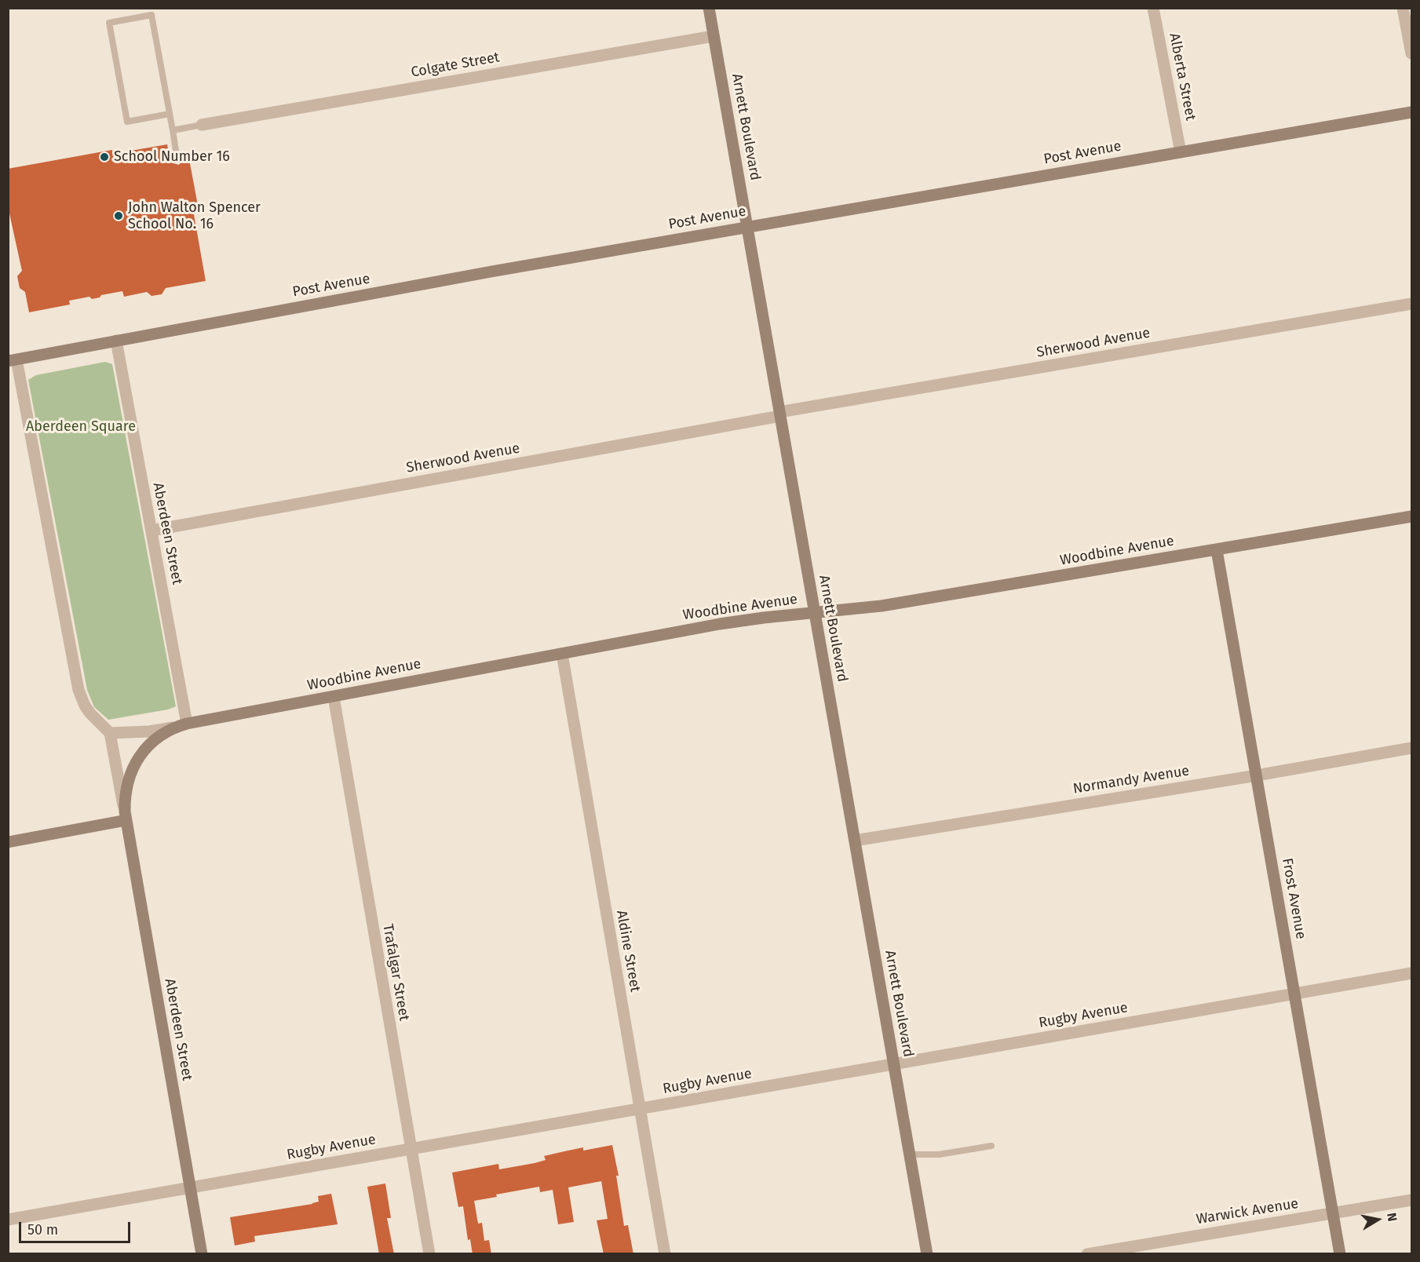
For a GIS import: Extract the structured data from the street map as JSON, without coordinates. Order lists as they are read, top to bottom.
{
  "streets": {
    "street": [
      "Colgate Street",
      "Alberta Street",
      "Arnett Boulevard",
      "Post Avenue",
      "Sherwood Avenue",
      "Aberdeen Street",
      "Woodbine Avenue",
      "Normandy Avenue",
      "Frost Avenue",
      "Aldine Street",
      "Trafalgar Street",
      "Rugby Avenue",
      "Warwick Avenue"
    ]
  },
  "crossings": [
    ["Colgate Street", "Arnett Boulevard"],
    ["Alberta Street", "Post Avenue"],
    ["Arnett Boulevard", "Post Avenue"],
    ["Arnett Boulevard", "Sherwood Avenue"],
    ["Arnett Boulevard", "Woodbine Avenue"],
    ["Arnett Boulevard", "Normandy Avenue"],
    ["Arnett Boulevard", "Rugby Avenue"],
    ["Post Avenue", "Aberdeen Street"],
    ["Sherwood Avenue", "Aberdeen Street"],
    ["Aberdeen Street", "Woodbine Avenue"],
    ["Aberdeen Street", "Rugby Avenue"],
    ["Woodbine Avenue", "Frost Avenue"],
    ["Woodbine Avenue", "Aldine Street"],
    ["Woodbine Avenue", "Trafalgar Street"],
    ["Normandy Avenue", "Frost Avenue"],
    ["Frost Avenue", "Rugby Avenue"],
    ["Frost Avenue", "Warwick Avenue"],
    ["Aldine Street", "Rugby Avenue"],
    ["Trafalgar Street", "Rugby Avenue"]
  ],
  "parks": ["Aberdeen Square"],
  "places": ["School Number 16", "John Walton Spencer School No. 16"],
  "scale_bar": "50 m",
  "north": "right"
}
